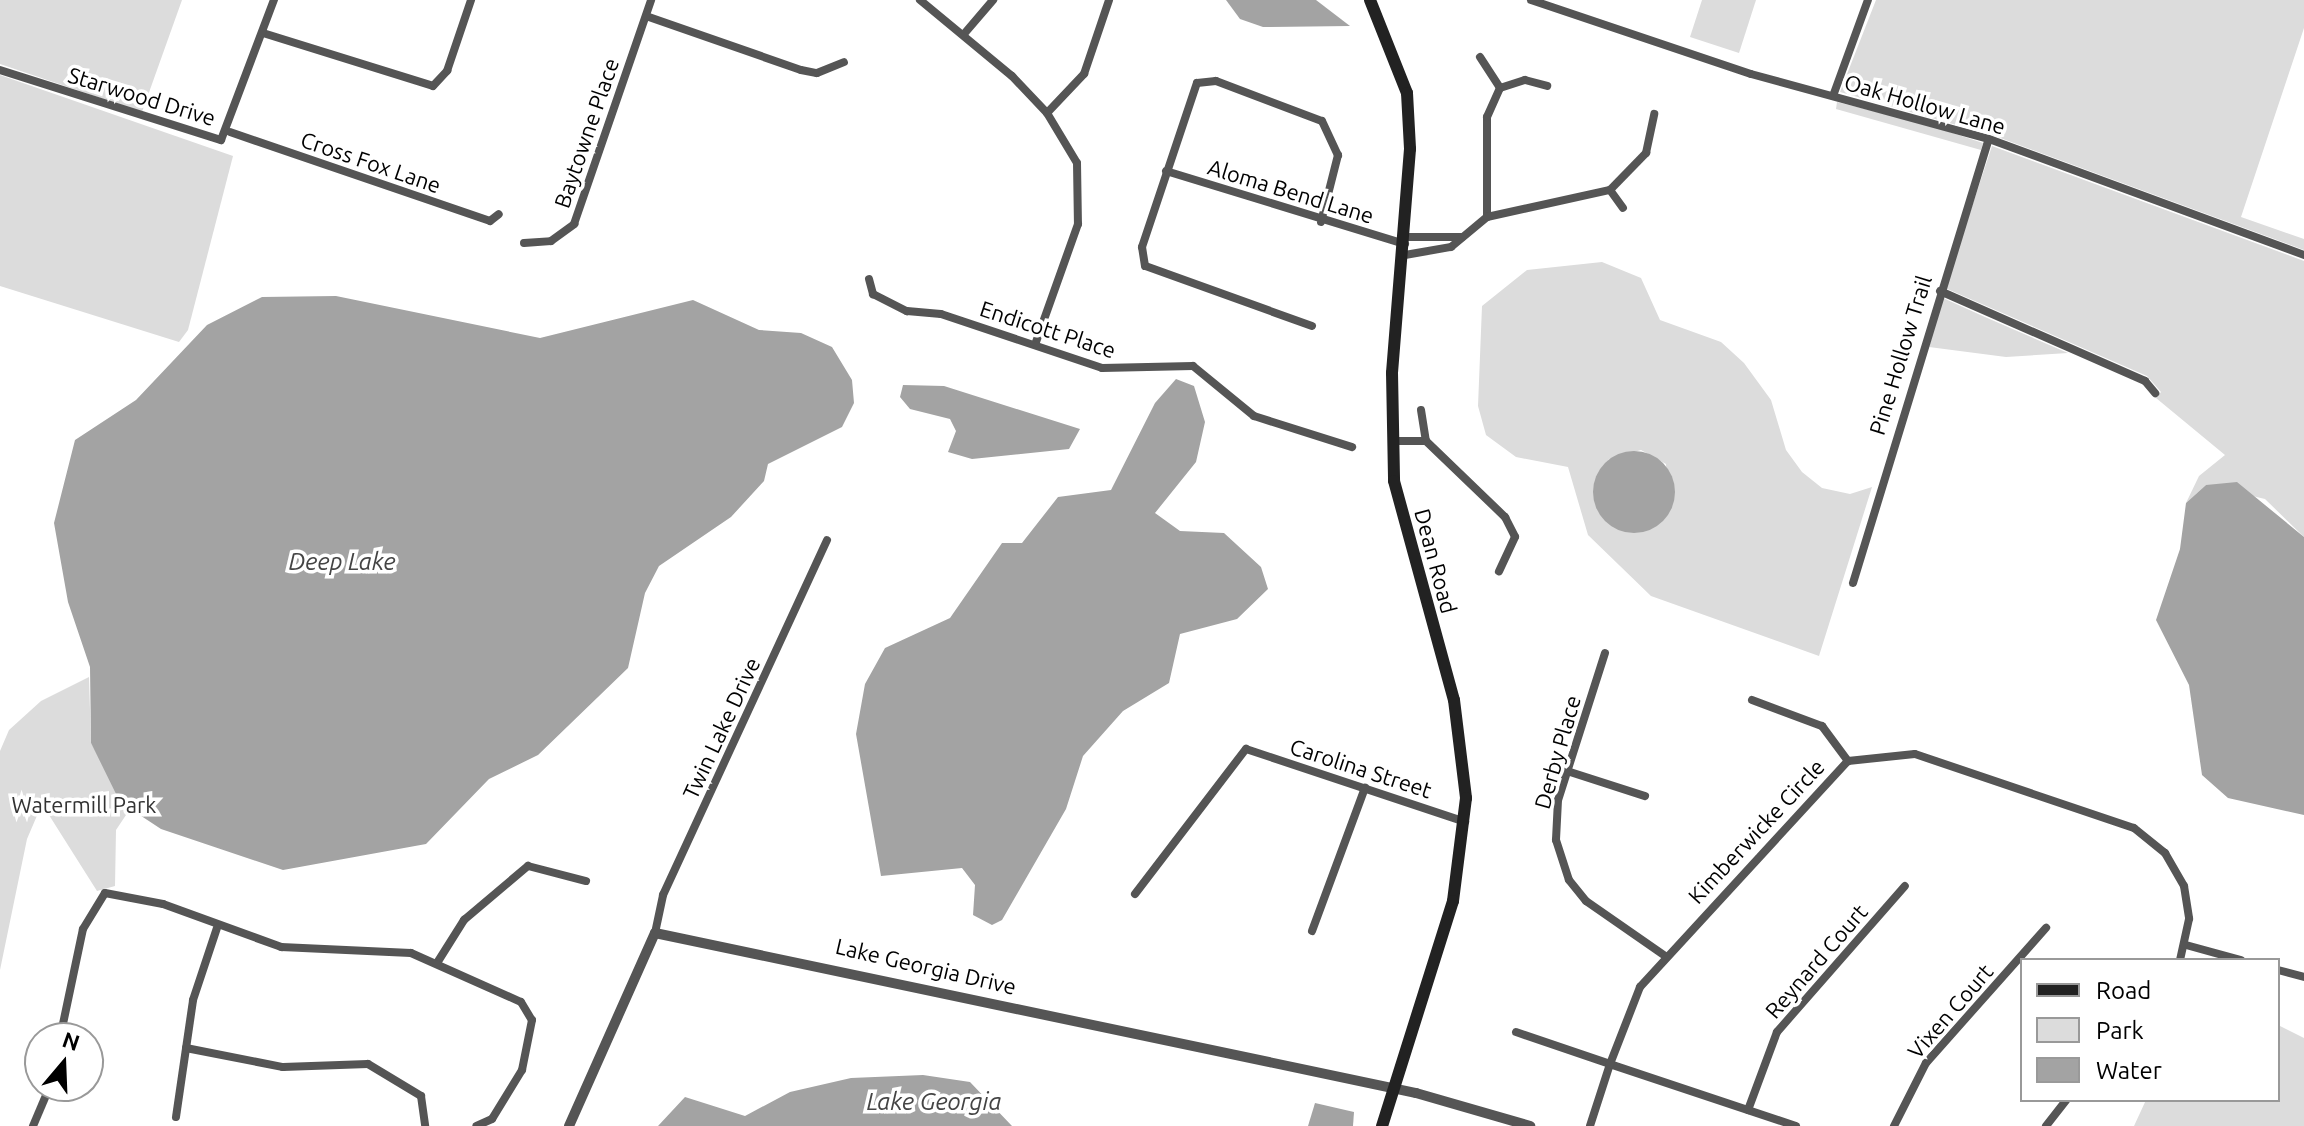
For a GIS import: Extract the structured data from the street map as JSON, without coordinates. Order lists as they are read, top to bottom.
{
  "streets": {
    "main road": ["Dean Road"],
    "street": [
      "Starwood Drive",
      "Oak Hollow Lane",
      "Baytowne Place",
      "Cross Fox Lane",
      "Aloma Bend Lane",
      "Endicott Place",
      "Pine Hollow Trail",
      "Twin Lake Drive",
      "Derby Place",
      "Carolina Street",
      "Kimberwicke Circle",
      "Reynard Court",
      "Lake Georgia Drive",
      "Vixen Court"
    ]
  },
  "crossings": [
    ["Starwood Drive", "Cross Fox Lane"],
    ["Oak Hollow Lane", "Pine Hollow Trail"],
    ["Aloma Bend Lane", "Dean Road"],
    ["Dean Road", "Carolina Street"],
    ["Dean Road", "Lake Georgia Drive"],
    ["Twin Lake Drive", "Lake Georgia Drive"],
    ["Derby Place", "Kimberwicke Circle"]
  ],
  "water": ["Deep Lake", "Lake Georgia"],
  "parks": ["Watermill Park"],
  "legend": ["Road", "Park", "Water"],
  "north": "top"
}
